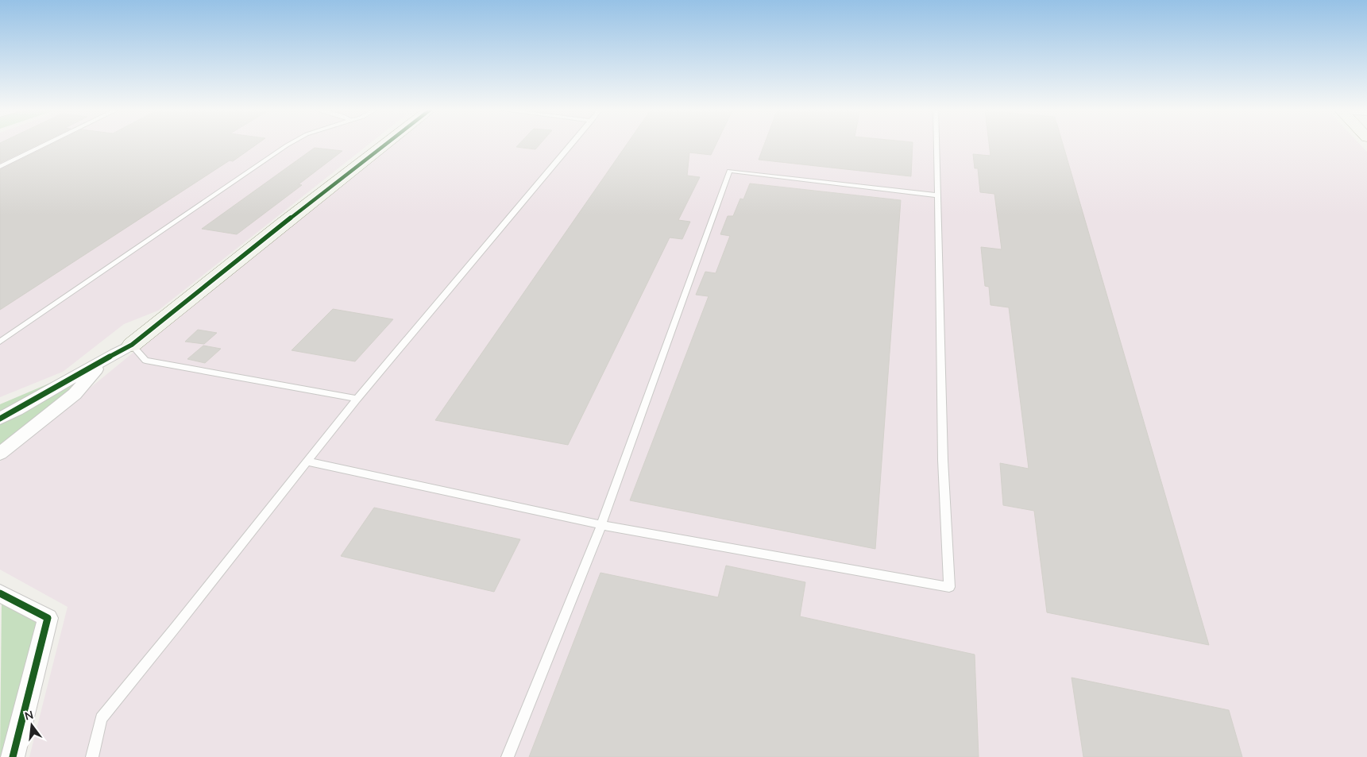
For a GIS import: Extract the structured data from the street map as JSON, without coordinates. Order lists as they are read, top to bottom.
{
  "north": "top"
}
